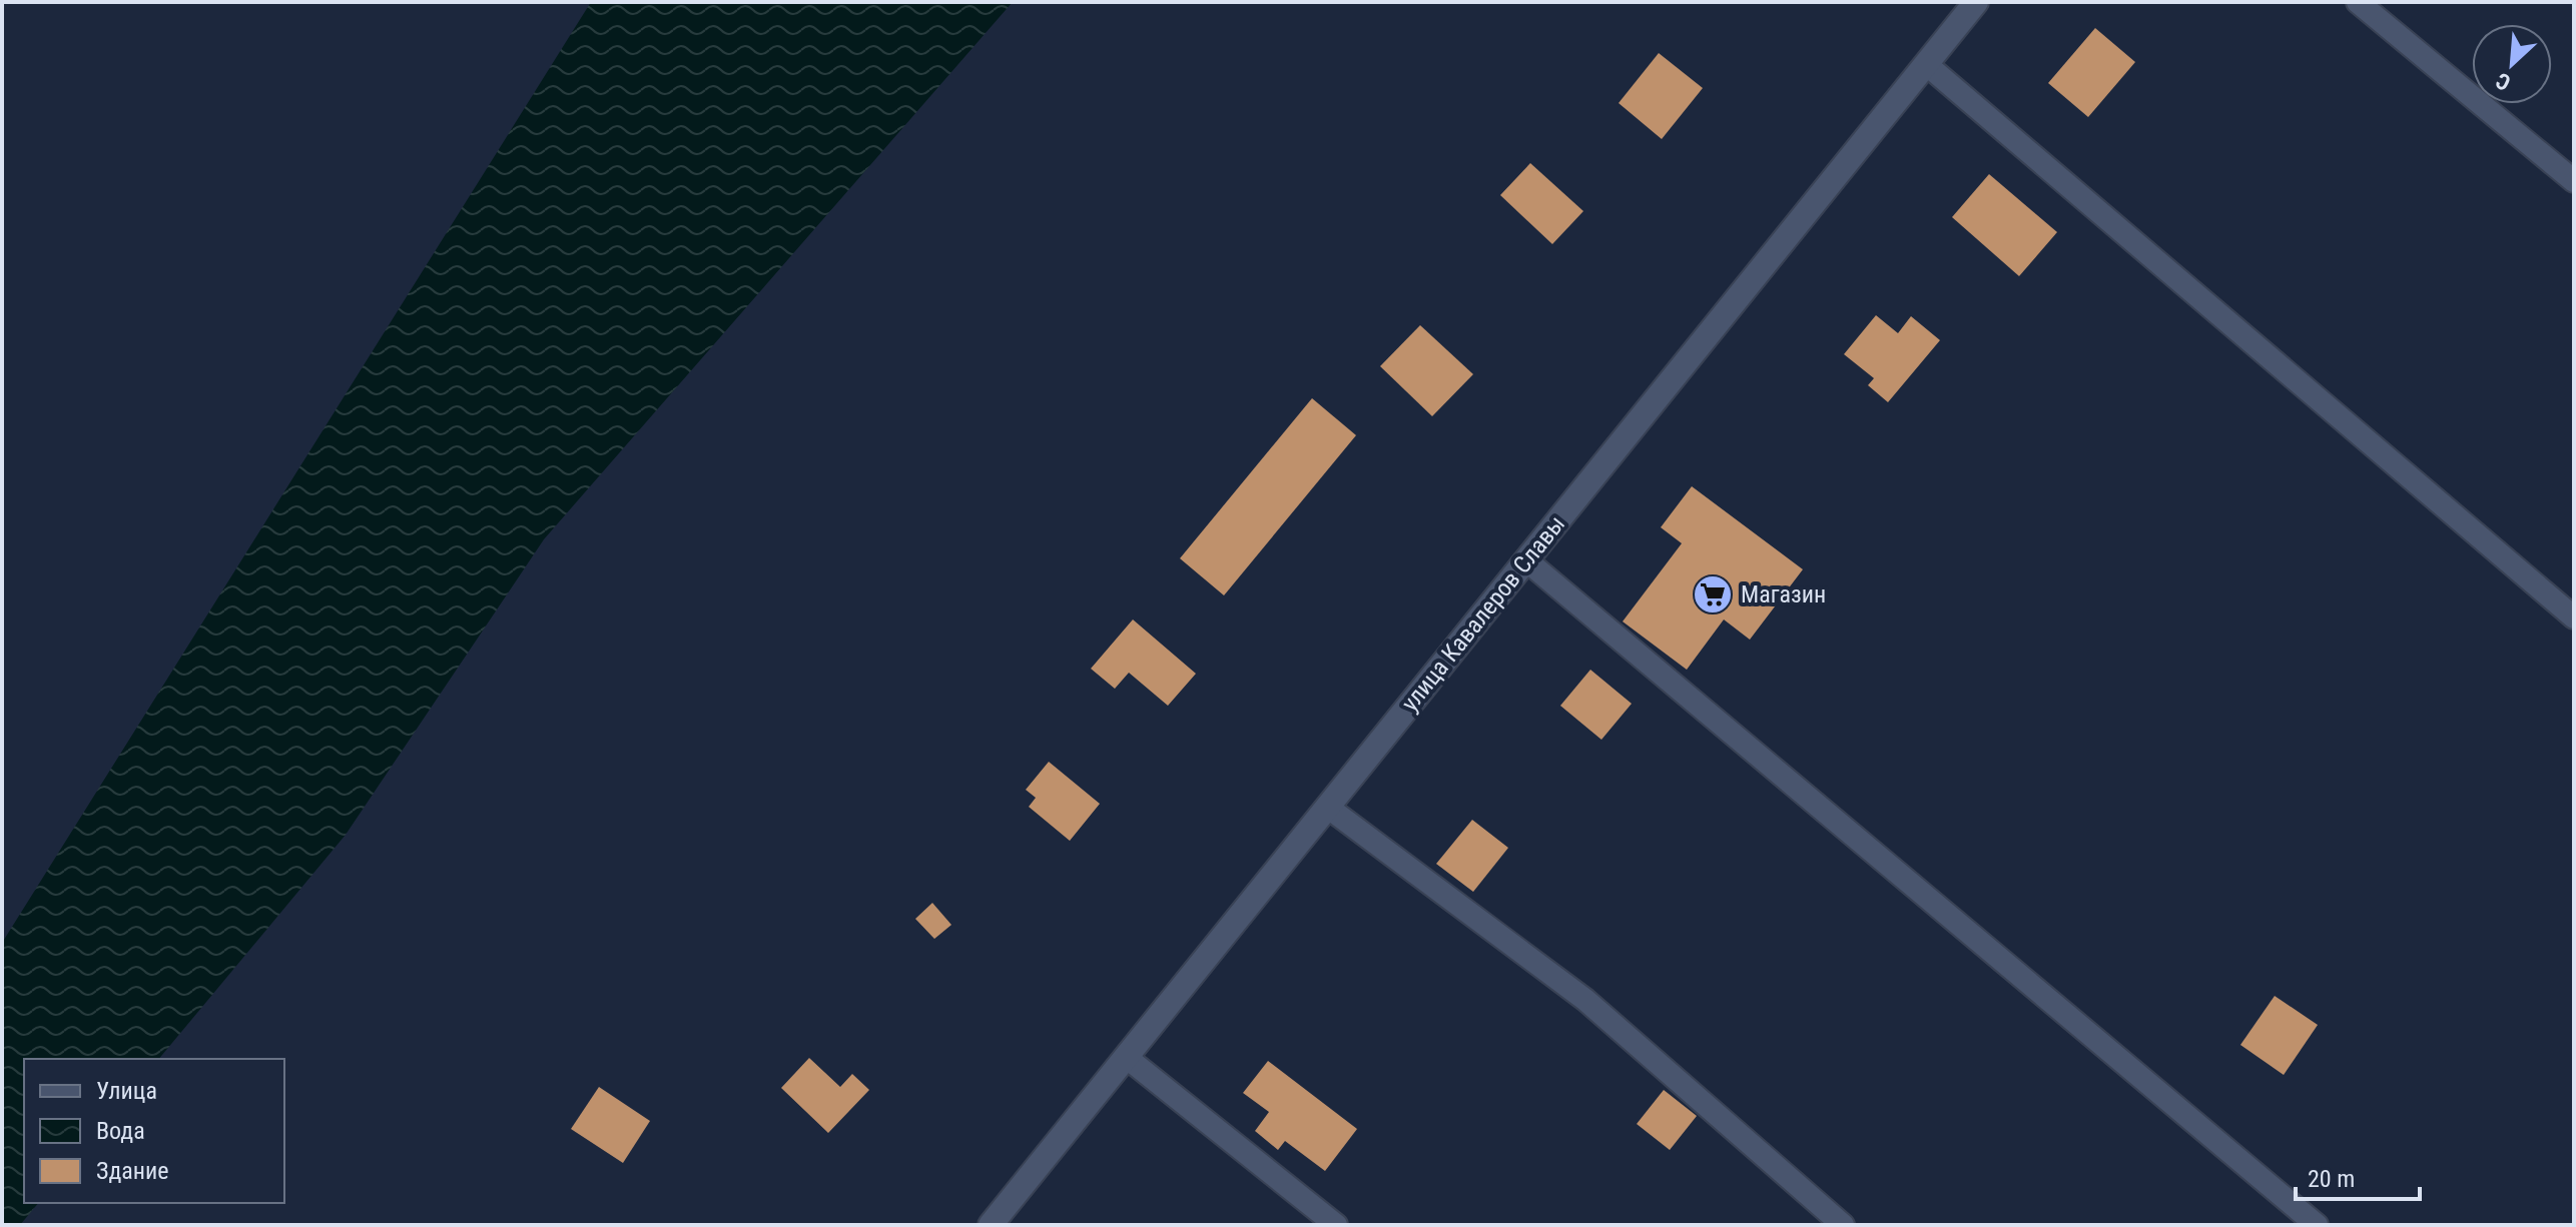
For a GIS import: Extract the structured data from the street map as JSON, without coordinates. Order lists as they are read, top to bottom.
{
  "streets": {
    "street": ["улица Кавалеров Славы"]
  },
  "places": {
    "supermarket": ["Магазин"]
  },
  "legend": ["Улица", "Вода", "Здание"],
  "scale_bar": "20 m",
  "north": "bottom left"
}
